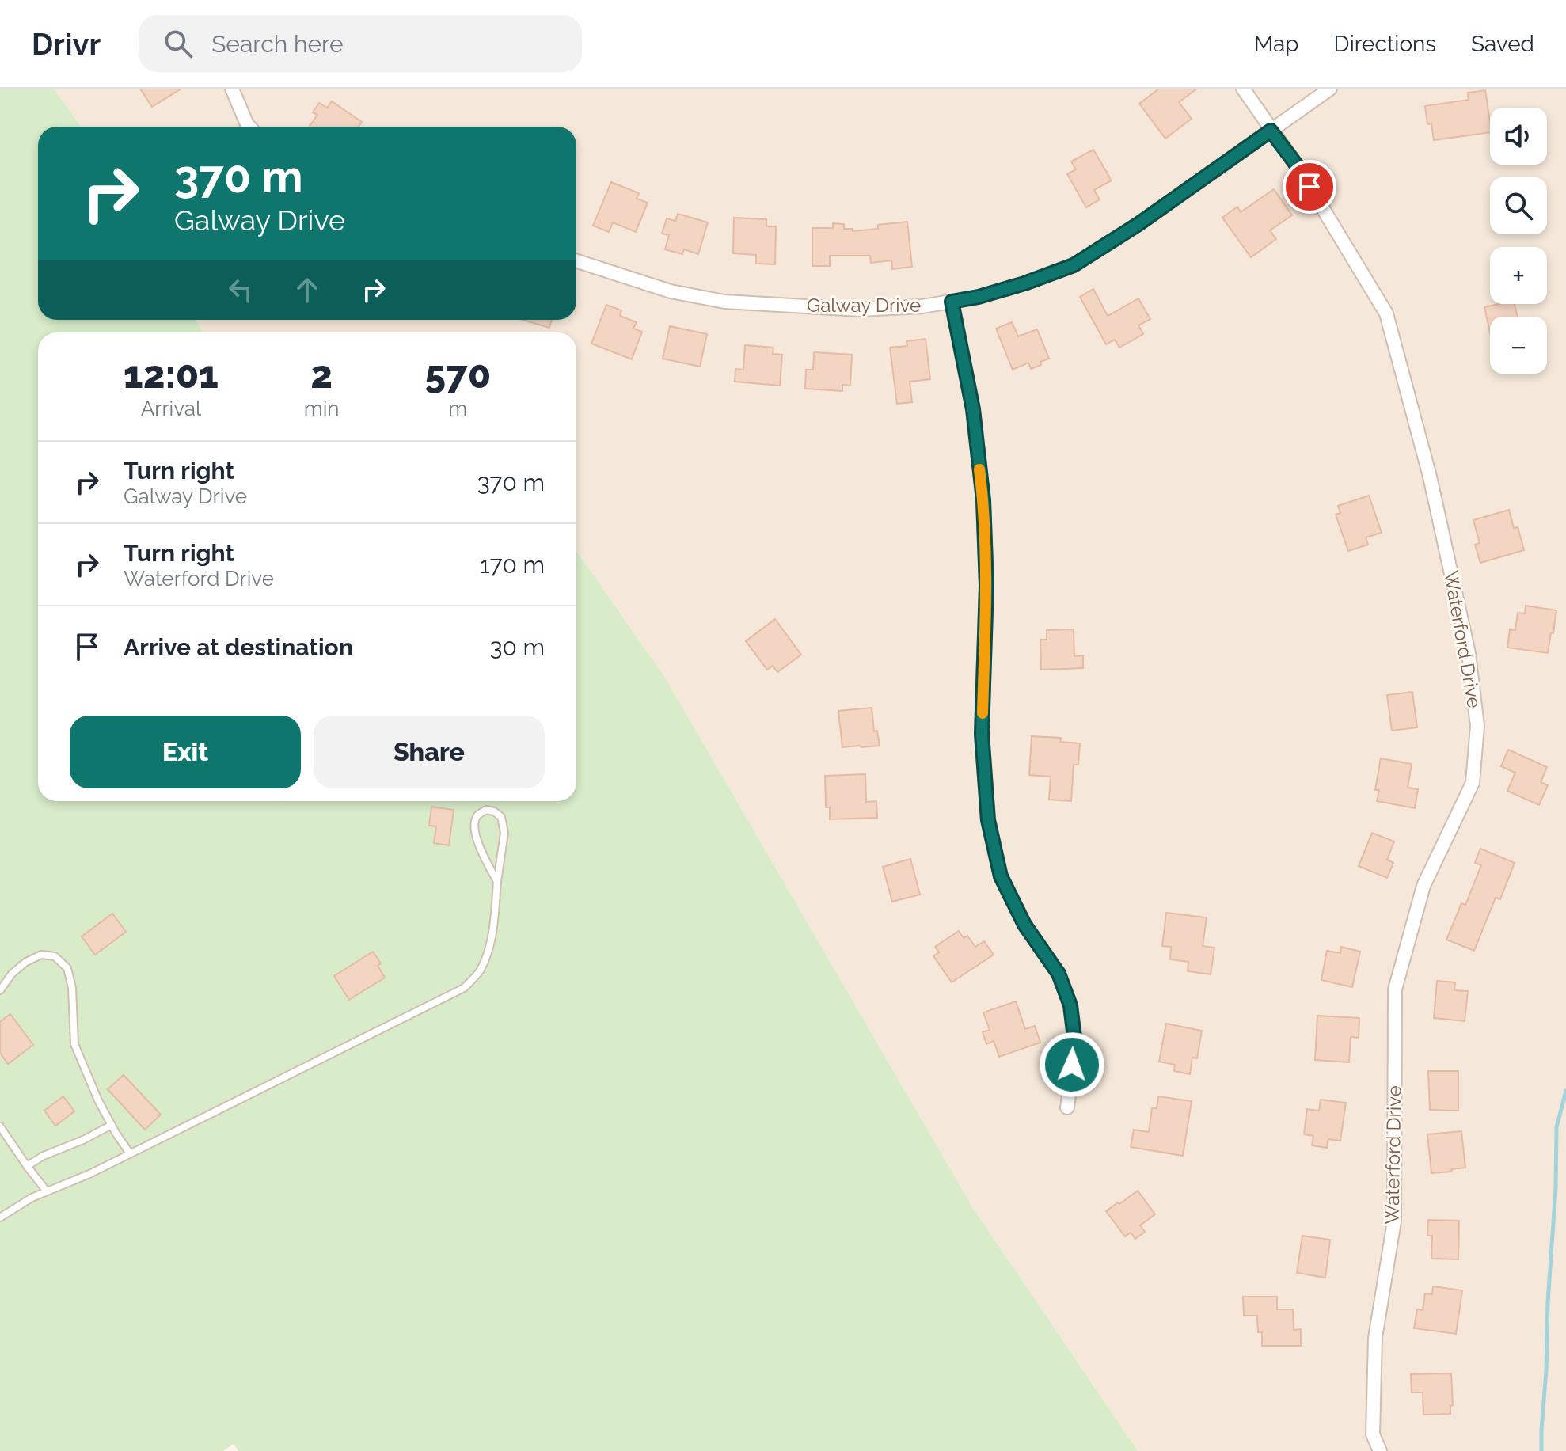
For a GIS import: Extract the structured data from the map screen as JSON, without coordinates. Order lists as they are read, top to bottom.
{
  "streets": {
    "street": ["Galway Drive", "Waterford Drive"]
  },
  "crossings": [
    ["Galway Drive", "Waterford Drive"]
  ],
  "page": {
    "header": "Drivr",
    "search": "Search here",
    "nav": ["Map", "Directions", "Saved"],
    "map_buttons": ["+", "−"],
    "turn": ["370 m", "Galway Drive"],
    "eta": [
      "12:01",
      "Arrival",
      "2",
      "min",
      "570",
      "m"
    ],
    "list": [
      {
        "name": "Turn right",
        "note": "Galway Drive",
        "value": "370 m"
      },
      {
        "name": "Turn right",
        "note": "Waterford Drive",
        "value": "170 m"
      },
      {
        "name": "Arrive at destination",
        "value": "30 m"
      }
    ],
    "buttons": ["Exit", "Share"]
  }
}
